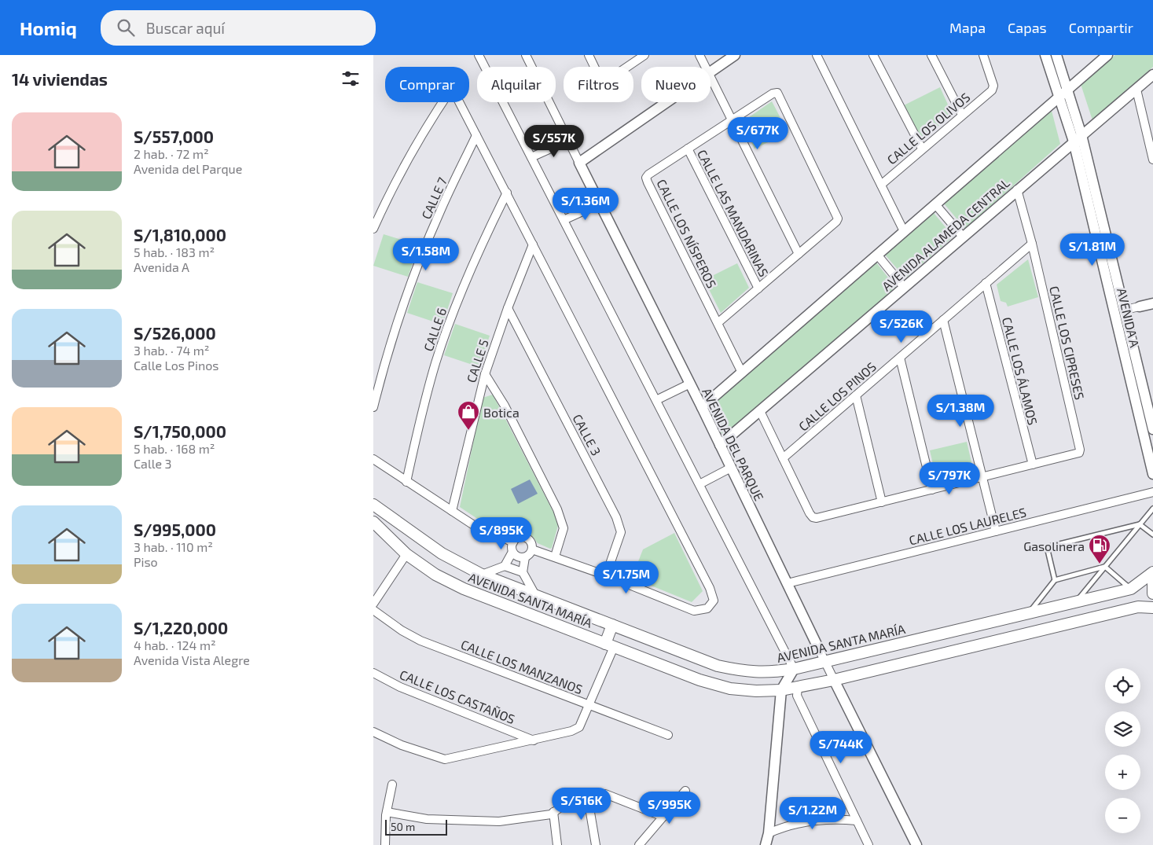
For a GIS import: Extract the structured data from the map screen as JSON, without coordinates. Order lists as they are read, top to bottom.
{
  "streets": {
    "main road": ["AVENIDA SANTA MARÍA"],
    "street": [
      "CALLE LOS OLIVOS",
      "CALLE 7",
      "CALLE LAS MANDARINAS",
      "CALLE LOS NÍSPEROS",
      "AVENIDA ALAMEDA CENTRAL",
      "AVENIDA A",
      "CALLE 6",
      "CALLE LOS CIPRESES",
      "CALLE 5",
      "CALLE LOS ÁLAMOS",
      "CALLE LOS PINOS",
      "CALLE 3",
      "AVENIDA DEL PARQUE",
      "CALLE LOS LAURELES",
      "CALLE LOS MANZANOS",
      "CALLE LOS CASTAÑOS"
    ]
  },
  "crossings": [
    ["CALLE LAS MANDARINAS", "CALLE LOS NÍSPEROS"],
    ["AVENIDA ALAMEDA CENTRAL", "AVENIDA A"],
    ["AVENIDA ALAMEDA CENTRAL", "CALLE LOS CIPRESES"],
    ["AVENIDA ALAMEDA CENTRAL", "AVENIDA DEL PARQUE"],
    ["CALLE LOS CIPRESES", "CALLE LOS ÁLAMOS"],
    ["CALLE LOS CIPRESES", "CALLE LOS PINOS"],
    ["CALLE 5", "CALLE 3"],
    ["CALLE LOS ÁLAMOS", "CALLE LOS PINOS"],
    ["AVENIDA DEL PARQUE", "CALLE LOS LAURELES"],
    ["AVENIDA DEL PARQUE", "AVENIDA SANTA MARÍA"]
  ],
  "places": {
    "shop": ["Botica"],
    "fuel station": ["Gasolinera"]
  },
  "scale_bar": "50 m",
  "page": {
    "header": "Homiq",
    "search": "Buscar aquí",
    "nav": ["Mapa", "Capas", "Compartir"],
    "heading": "14 viviendas",
    "chip": [
      "Comprar",
      "Alquilar",
      "Filtros",
      "Nuevo"
    ],
    "list": [
      {
        "name": "S/557,000",
        "note": "2 hab. · 72 m² · Avenida del Parque"
      },
      {
        "name": "S/1,810,000",
        "note": "5 hab. · 183 m² · Avenida A"
      },
      {
        "name": "S/526,000",
        "note": "3 hab. · 74 m² · Calle Los Pinos"
      },
      {
        "name": "S/1,750,000",
        "note": "5 hab. · 168 m² · Calle 3"
      },
      {
        "name": "S/995,000",
        "note": "3 hab. · 110 m² · Piso"
      },
      {
        "name": "S/1,220,000",
        "note": "4 hab. · 124 m² · Avenida Vista Alegre"
      }
    ],
    "price": [
      "S/677K",
      "S/557K",
      "S/1.36M",
      "S/1.81M",
      "S/1.58M",
      "S/526K",
      "S/1.38M",
      "S/797K",
      "S/895K",
      "S/1.75M",
      "S/744K",
      "S/516K",
      "S/995K",
      "S/1.22M"
    ],
    "map_buttons": ["+", "−"],
    "scale": "50 m"
  }
}
